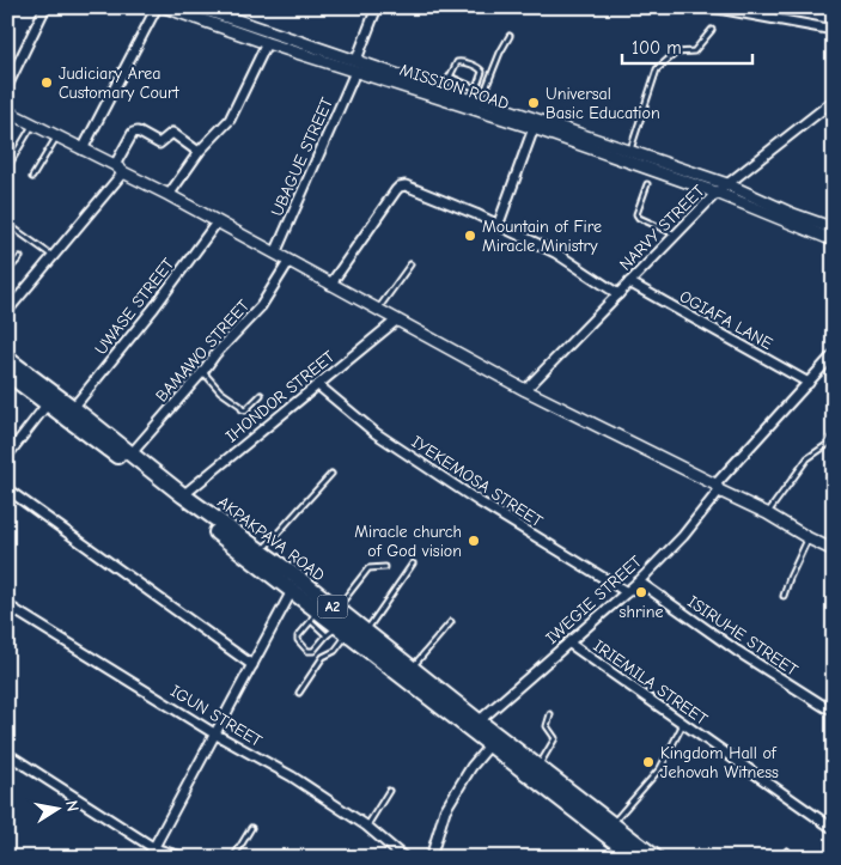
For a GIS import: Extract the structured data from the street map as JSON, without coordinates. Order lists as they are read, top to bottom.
{
  "streets": {
    "highway": ["AKPAKPAVA ROAD", "A2"],
    "street": [
      "MISSION ROAD",
      "UBAGUE STREET",
      "NARVY STREET",
      "UWASE STREET",
      "OGIAFA LANE",
      "BAMAWO STREET",
      "IHONDOR STREET",
      "IYEKEMOSA STREET",
      "IWEGIE STREET",
      "ISIRUHE STREET",
      "IRIEMILA STREET",
      "IGUN STREET"
    ]
  },
  "crossings": [
    ["MISSION ROAD", "UBAGUE STREET"],
    ["MISSION ROAD", "NARVY STREET"],
    ["NARVY STREET", "OGIAFA LANE"],
    ["UWASE STREET", "AKPAKPAVA ROAD"],
    ["OGIAFA LANE", "IWEGIE STREET"],
    ["BAMAWO STREET", "AKPAKPAVA ROAD"],
    ["IHONDOR STREET", "IYEKEMOSA STREET"],
    ["IHONDOR STREET", "AKPAKPAVA ROAD"],
    ["IYEKEMOSA STREET", "IWEGIE STREET"],
    ["AKPAKPAVA ROAD", "IWEGIE STREET"],
    ["IWEGIE STREET", "ISIRUHE STREET"],
    ["IWEGIE STREET", "IRIEMILA STREET"]
  ],
  "places": [
    "Judiciary Area Customary Court",
    "Universal Basic Education",
    "Mountain of Fire Miracle Ministry",
    "Miracle church of God vision",
    "shrine",
    "Kingdom Hall of Jehovah Witness"
  ],
  "scale_bar": "100 m",
  "north": "right"
}
